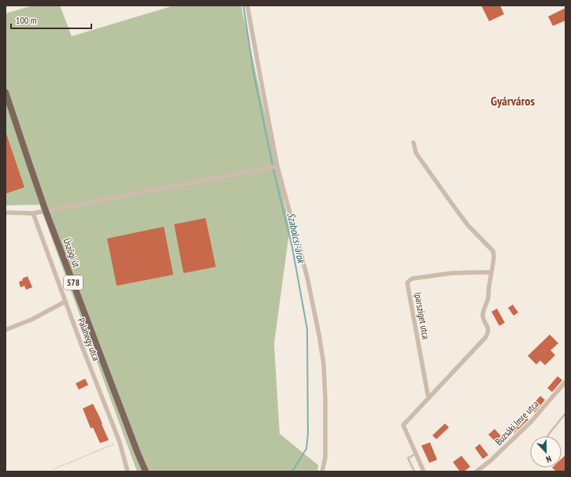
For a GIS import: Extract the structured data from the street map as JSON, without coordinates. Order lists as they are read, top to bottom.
{
  "streets": {
    "main road": ["Üszögi út", "578"],
    "street": ["Iparsziget utca", "Palahegy utca", "Buzsáki Imre utca"]
  },
  "districts": ["Gyárváros"],
  "water": ["Szabolcsi-árok"],
  "scale_bar": "100 m",
  "north": "bottom"
}
